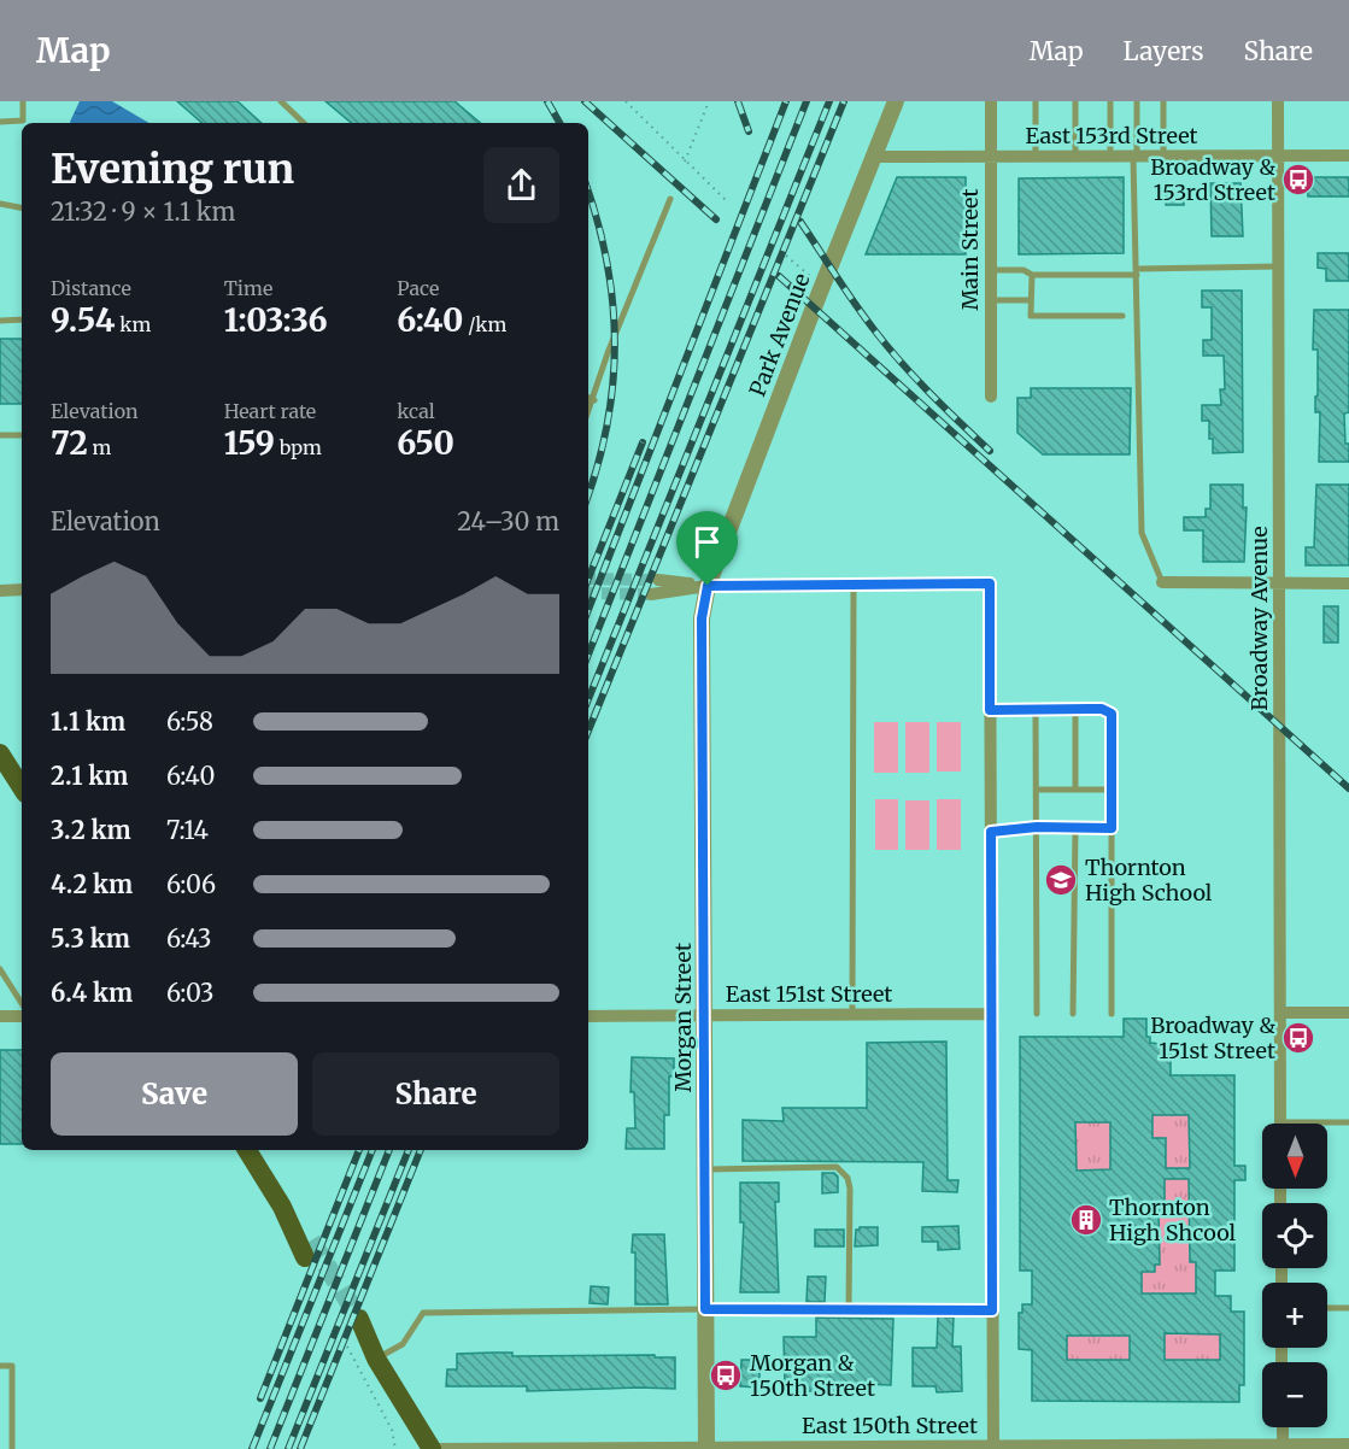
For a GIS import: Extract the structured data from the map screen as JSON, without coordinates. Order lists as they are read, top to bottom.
{
  "streets": {
    "street": [
      "East 153rd Street",
      "Main Street",
      "Park Avenue",
      "Broadway Avenue",
      "East 151st Street",
      "Morgan Street",
      "East 150th Street"
    ]
  },
  "crossings": [
    ["East 153rd Street", "Main Street"],
    ["East 153rd Street", "Park Avenue"],
    ["East 153rd Street", "Broadway Avenue"],
    ["Park Avenue", "Morgan Street"],
    ["East 151st Street", "Morgan Street"],
    ["Morgan Street", "East 150th Street"]
  ],
  "places": {
    "bus stop": ["Broadway & 153rd Street", "Broadway & 151st Street", "Morgan & 150th Street"],
    "school or university": ["Thornton High School"],
    "building": ["Thornton High Shcool"]
  },
  "north": "bottom",
  "page": {
    "header": "Map",
    "nav": ["Map", "Layers", "Share"],
    "heading": ["Evening run", "21:32 · 9 × 1.1 km"],
    "stats": [
      ["Distance", "9.54 km"],
      ["Time", "1:03:36"],
      ["Pace", "6:40 /km"],
      ["Elevation", "72 m"],
      ["Heart rate", "159 bpm"],
      ["kcal", "650"]
    ],
    "chart": ["Elevation", "24–30 m"],
    "list": [
      {
        "name": "1.1 km",
        "note": "6:58"
      },
      {
        "name": "2.1 km",
        "note": "6:40"
      },
      {
        "name": "3.2 km",
        "note": "7:14"
      },
      {
        "name": "4.2 km",
        "note": "6:06"
      },
      {
        "name": "5.3 km",
        "note": "6:43"
      },
      {
        "name": "6.4 km",
        "note": "6:03"
      }
    ],
    "buttons": ["Save", "Share"],
    "map_buttons": ["+", "−"]
  }
}
